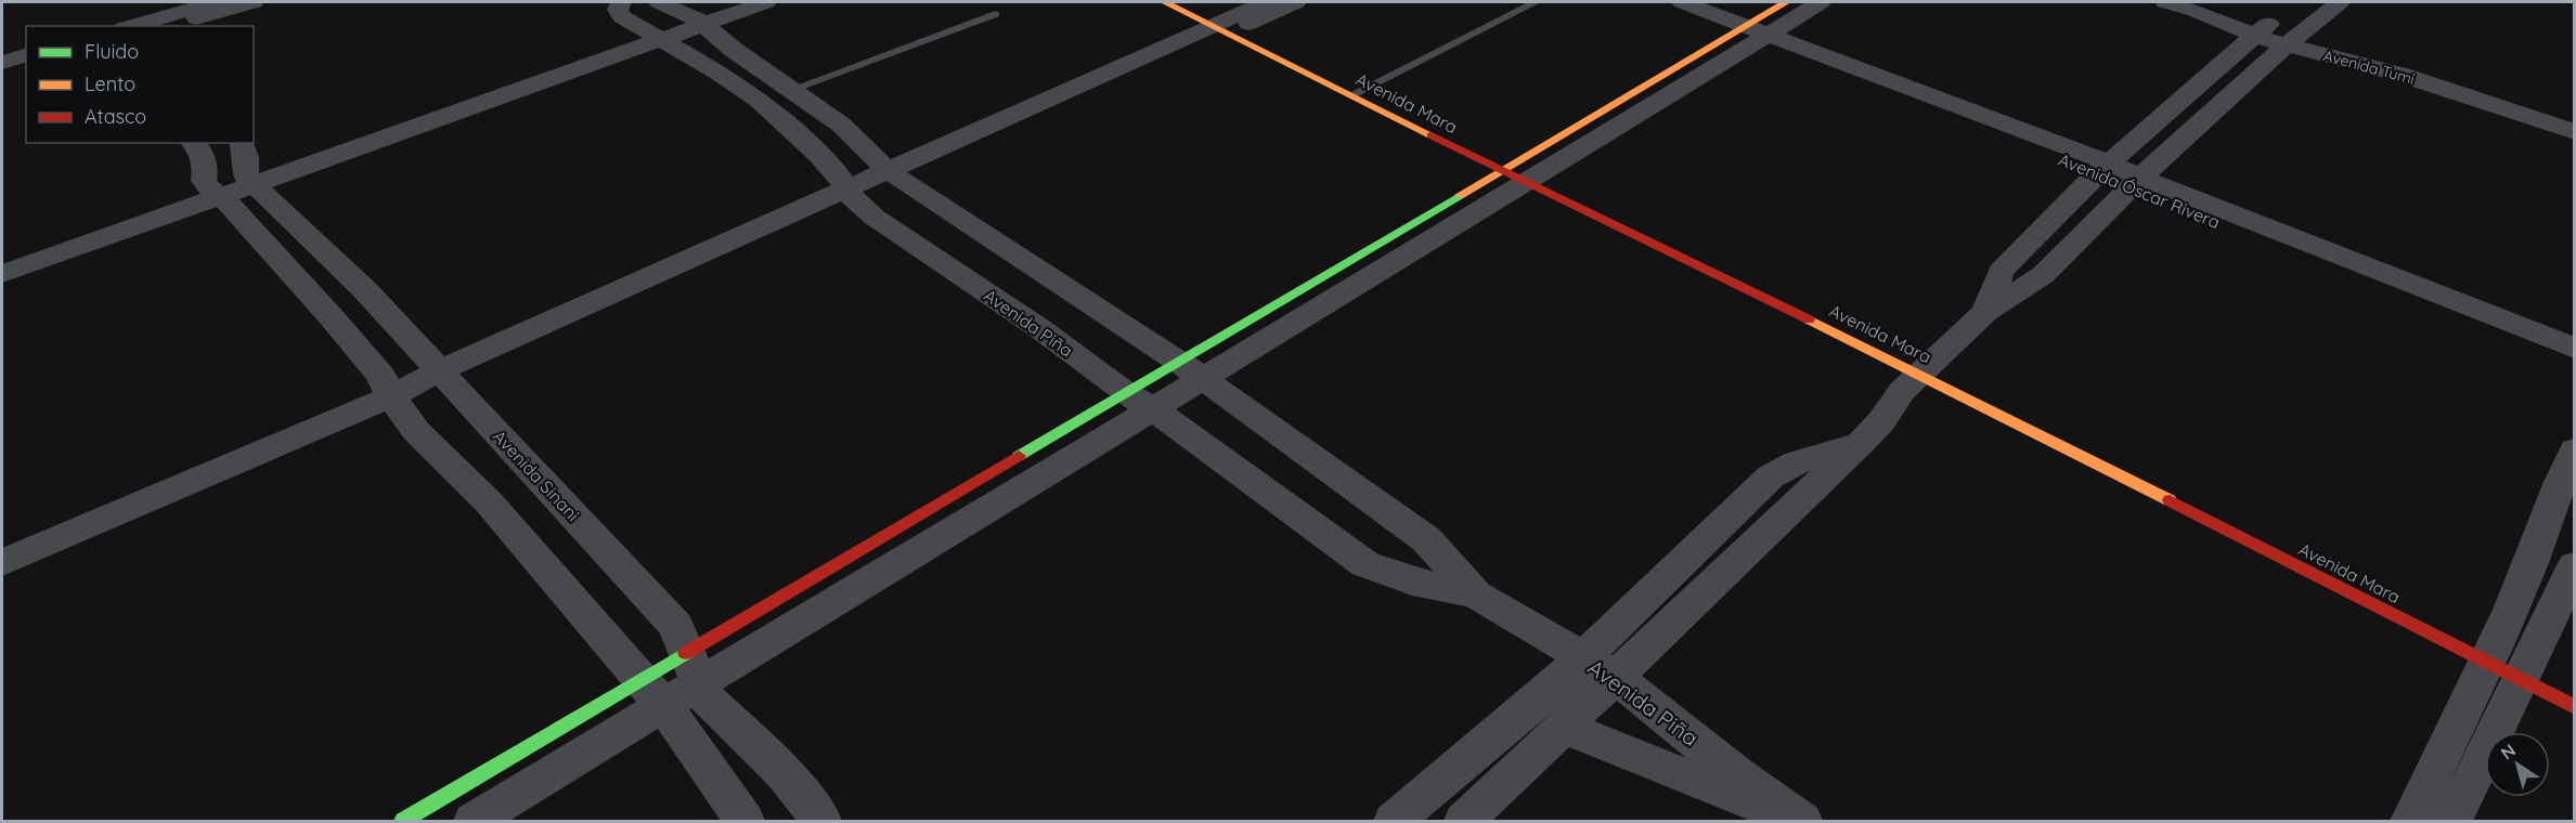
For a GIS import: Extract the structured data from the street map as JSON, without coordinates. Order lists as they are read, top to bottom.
{
  "streets": {
    "street": [
      "Avenida Tumi",
      "Avenida Mara",
      "Avenida Óscar Rivera",
      "Avenida Piña",
      "Avenida Sinani"
    ]
  },
  "legend": ["Fluido", "Lento", "Atasco"],
  "north": "top left"
}
